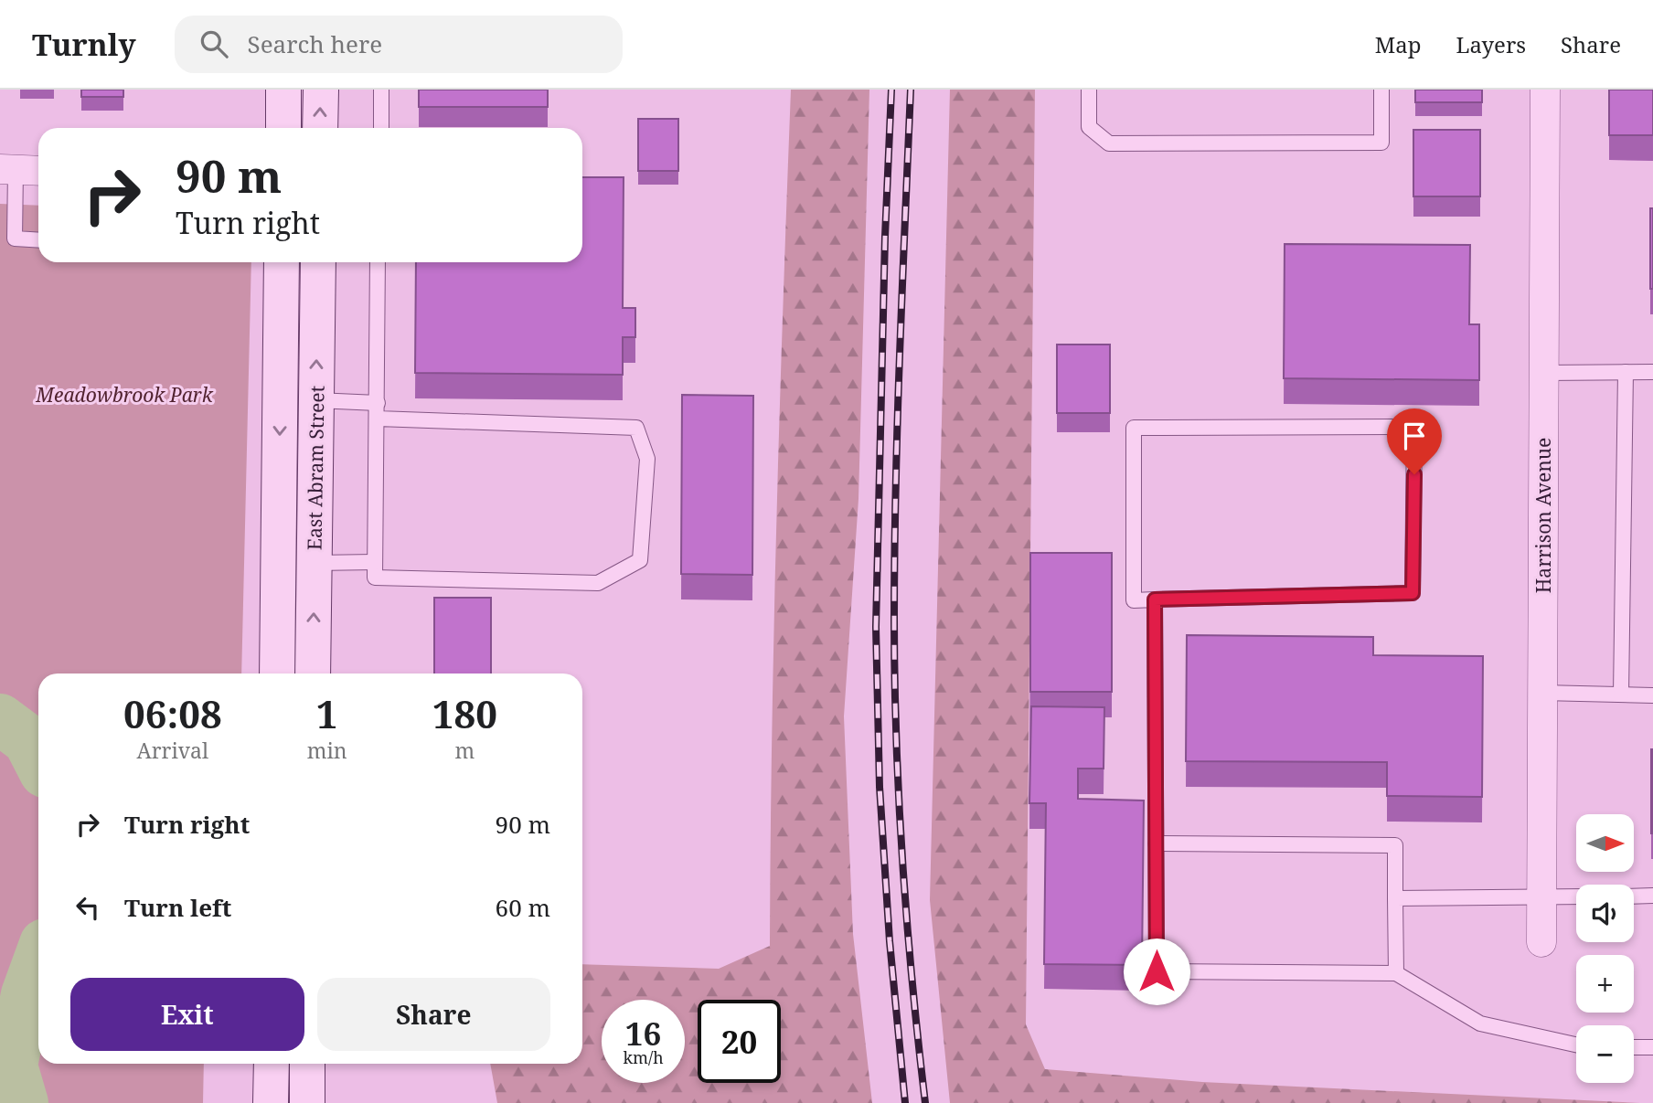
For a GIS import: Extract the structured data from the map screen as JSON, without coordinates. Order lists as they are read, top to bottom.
{
  "streets": {
    "main road": ["East Abram Street"],
    "street": ["Harrison Avenue"]
  },
  "parks": ["Meadowbrook Park"],
  "north": "right",
  "page": {
    "header": "Turnly",
    "search": "Search here",
    "nav": ["Map", "Layers", "Share"],
    "turn": ["90 m", "Turn right"],
    "eta": [
      "06:08",
      "Arrival",
      "1",
      "min",
      "180",
      "m"
    ],
    "list": [
      {
        "name": "Turn right",
        "value": "90 m"
      },
      {
        "name": "Turn left",
        "value": "60 m"
      }
    ],
    "map_buttons": ["+", "−"],
    "buttons": ["Exit", "Share"],
    "speed": "16 km/h",
    "limit": "20"
  }
}
